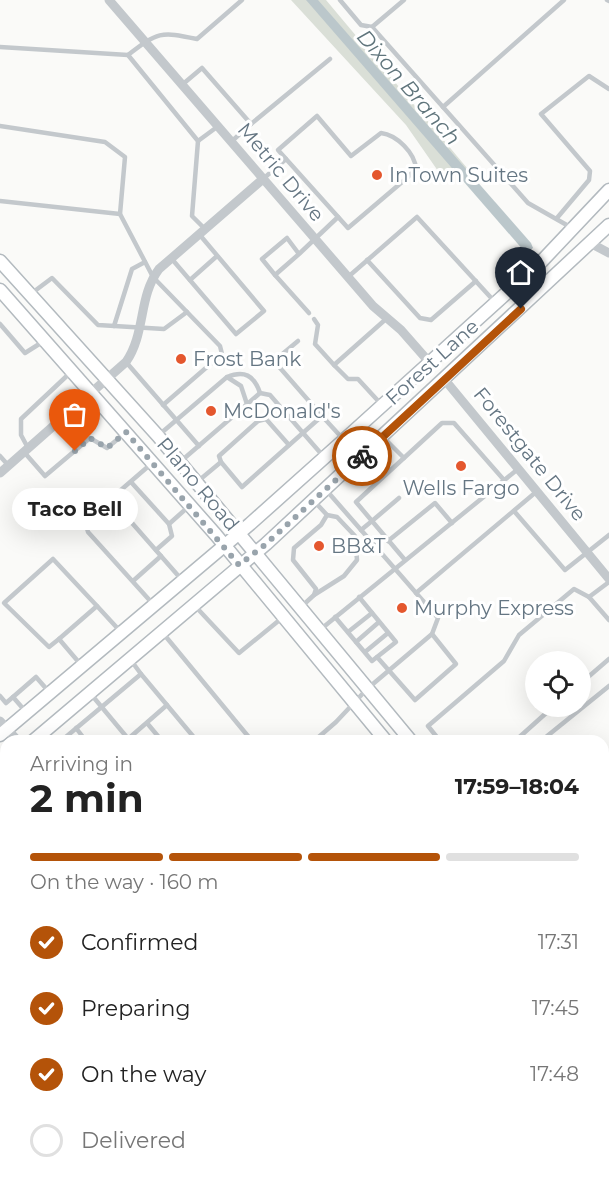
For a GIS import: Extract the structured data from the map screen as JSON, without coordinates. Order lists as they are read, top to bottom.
{
  "streets": {
    "main road": ["Forest Lane", "Plano Road"],
    "street": ["Metric Drive", "Forestgate Drive"]
  },
  "crossings": [
    ["Metric Drive", "Forest Lane"],
    ["Forest Lane", "Forestgate Drive"],
    ["Forest Lane", "Plano Road"]
  ],
  "water": ["Dixon Branch"],
  "places": [
    "InTown Suites",
    "Frost Bank",
    "McDonald's",
    "Taco Bell",
    "Wells Fargo",
    "BB&T",
    "Murphy Express"
  ],
  "page": {
    "bubble": "Taco Bell",
    "heading": ["2 min", "Arriving in", "17:59–18:04"],
    "bar": "On the way · 160 m",
    "list": [
      ["Confirmed", "17:31"],
      ["Preparing", "17:45"],
      ["On the way", "17:48"],
      "Delivered"
    ]
  }
}
